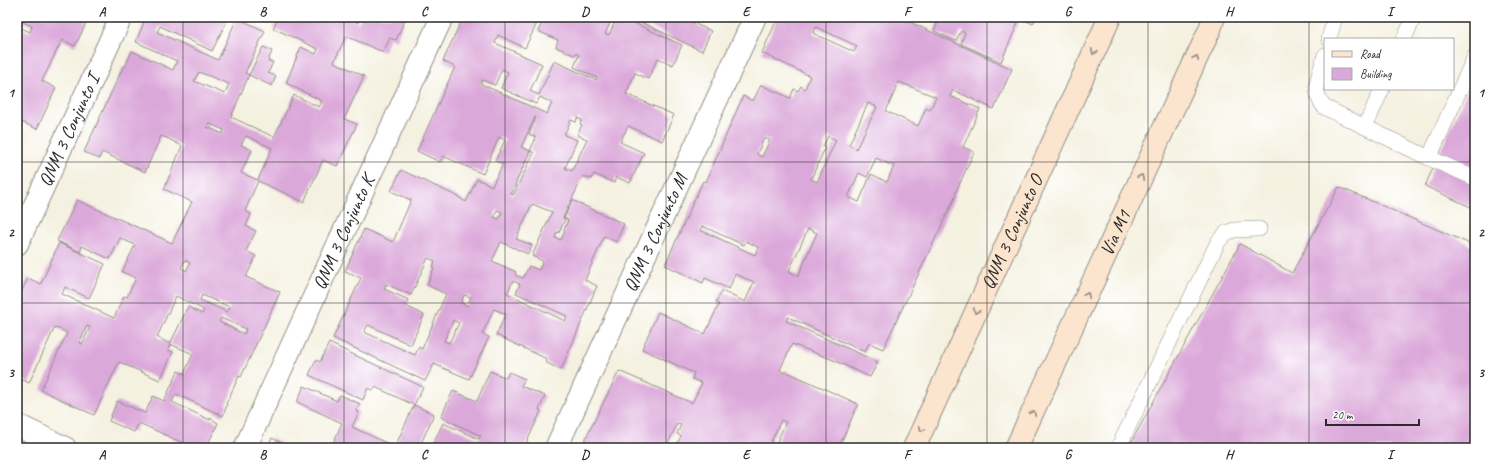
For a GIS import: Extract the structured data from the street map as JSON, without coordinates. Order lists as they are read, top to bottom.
{
  "streets": {
    "main road": ["QNM 3 Conjunto O", "Via M1"],
    "street": ["QNM 3 Conjunto I", "QNM 3 Conjunto K", "QNM 3 Conjunto M"]
  },
  "one_way": ["QNM 3 Conjunto O", "Via M1"],
  "legend": ["Road", "Building"],
  "scale_bar": "20 m",
  "grid": {
    "columns": [
      "A",
      "B",
      "C",
      "D",
      "E",
      "F",
      "G",
      "H",
      "I"
    ],
    "rows": ["1", "2", "3"]
  }
}
